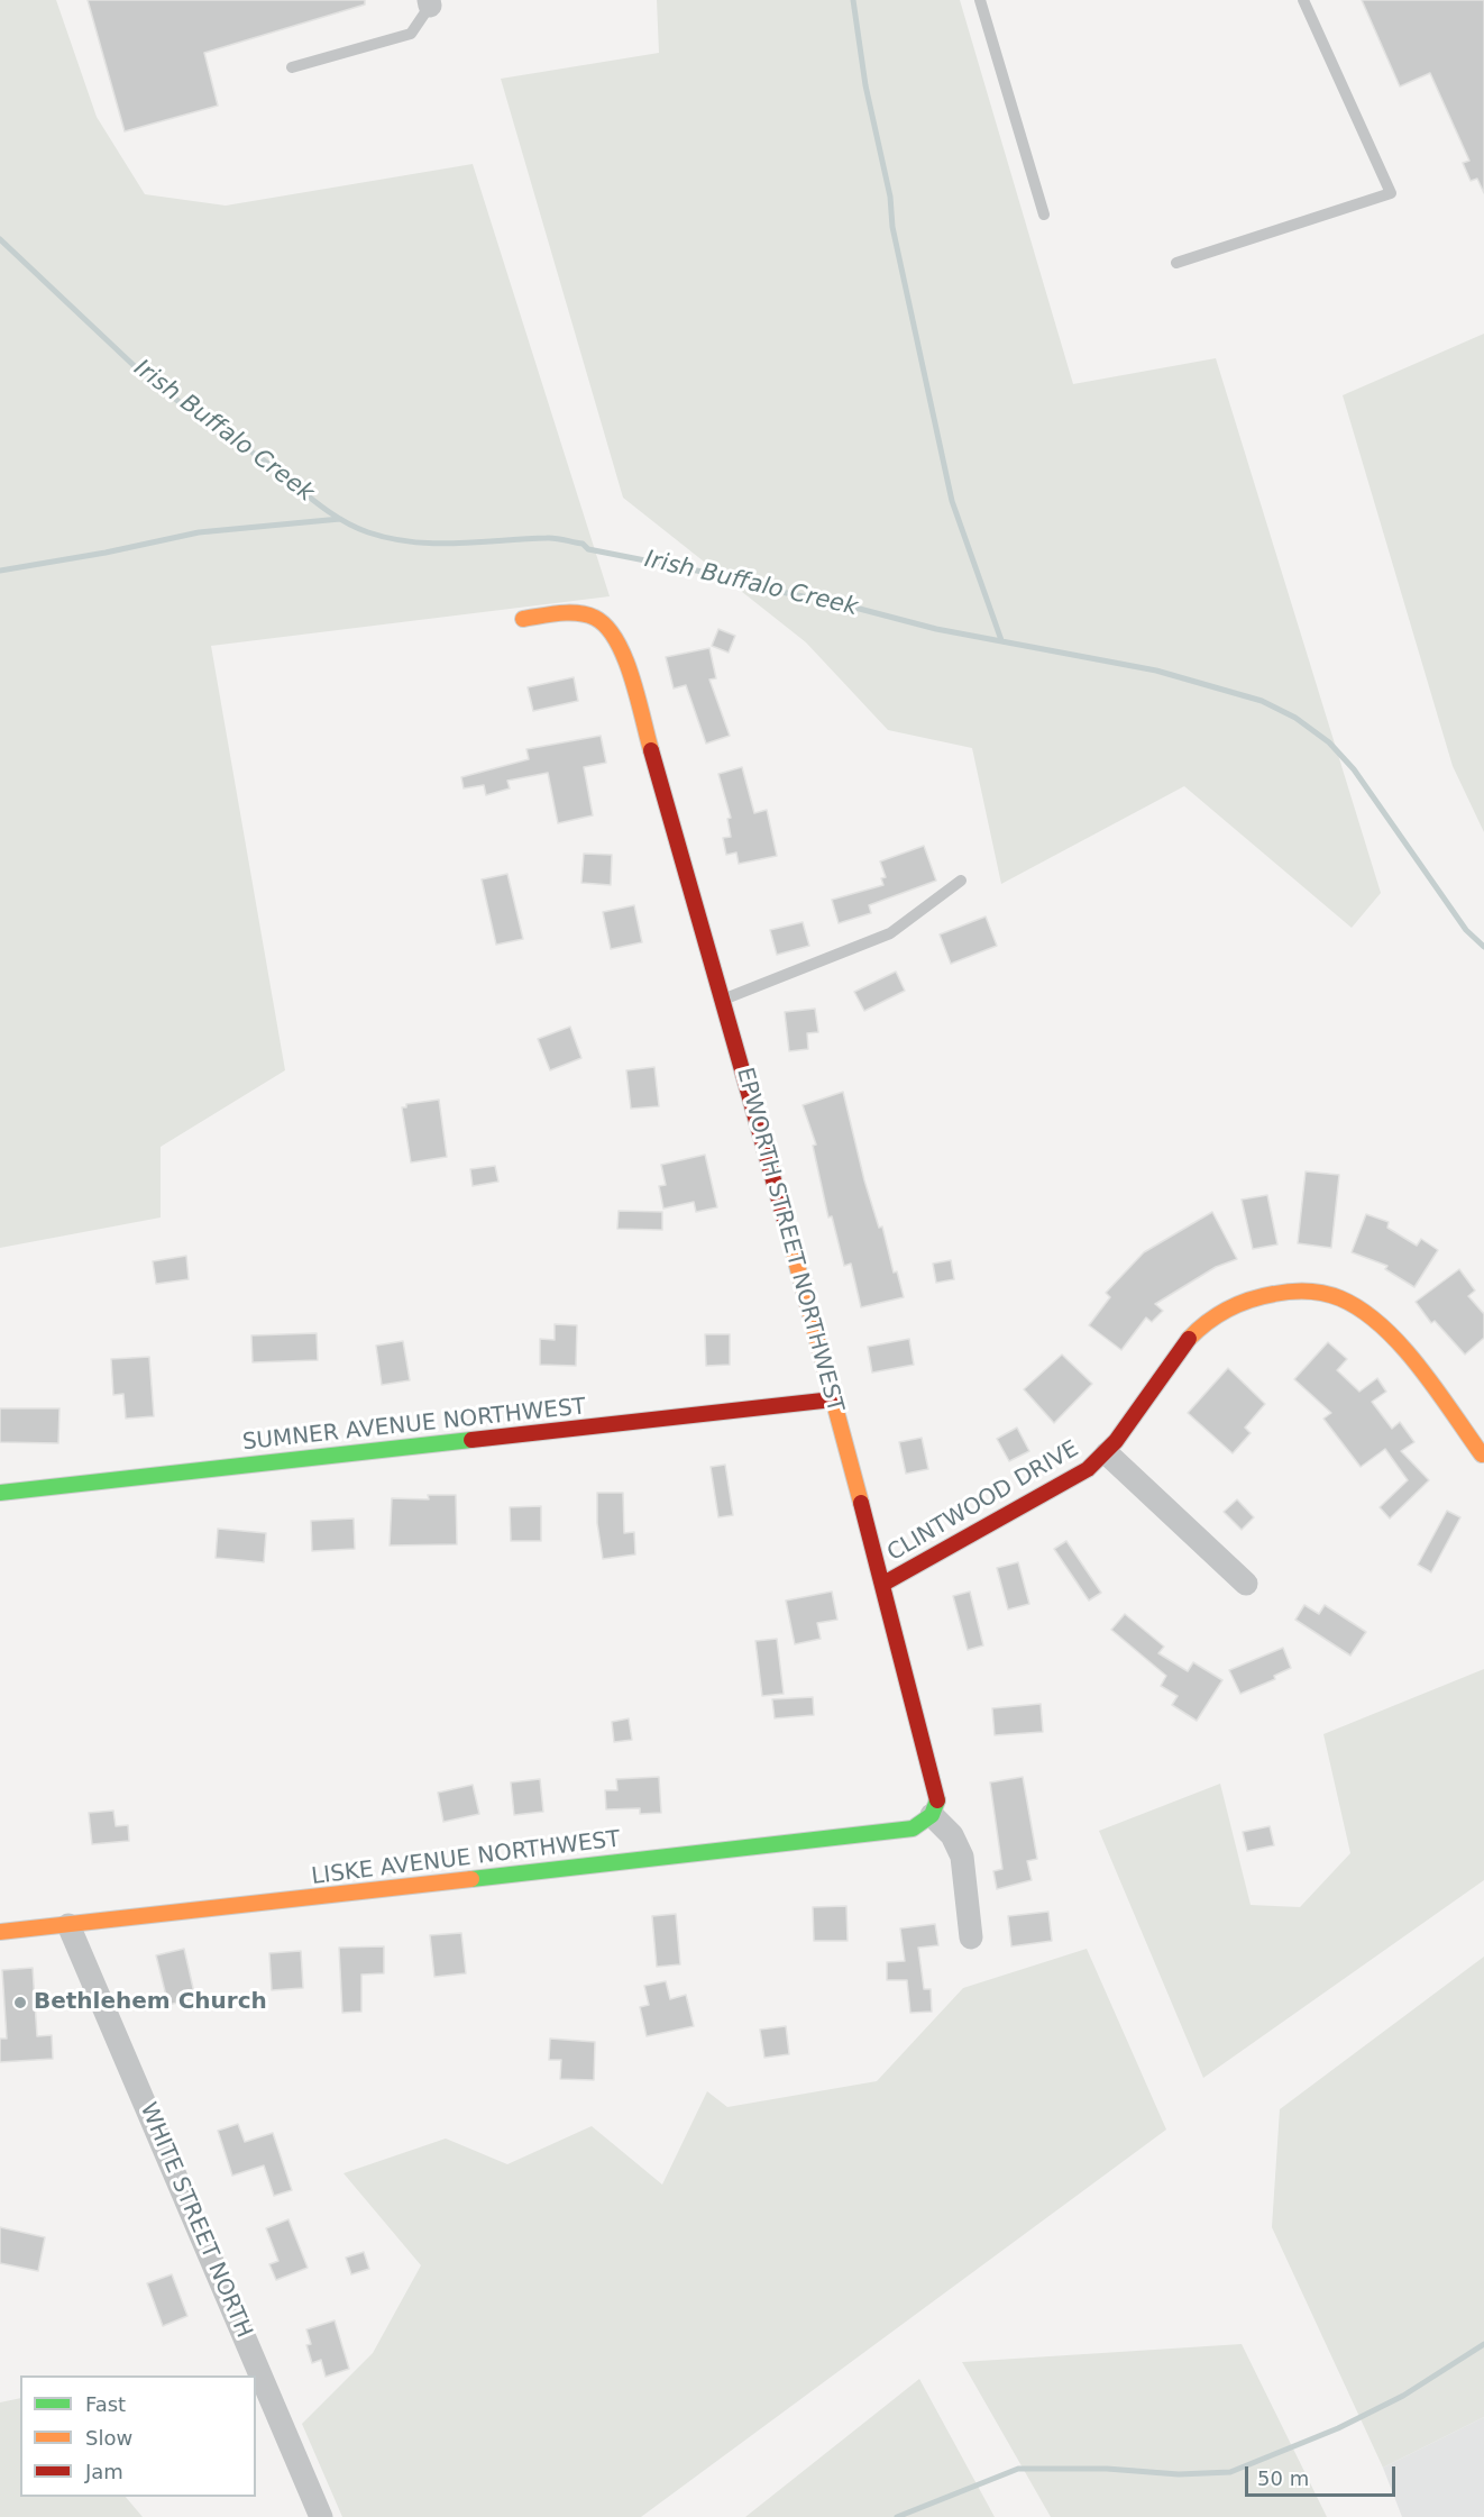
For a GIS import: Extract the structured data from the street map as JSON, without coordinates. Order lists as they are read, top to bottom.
{
  "streets": {
    "street": [
      "EPWORTH STREET NORTHWEST",
      "SUMNER AVENUE NORTHWEST",
      "CLINTWOOD DRIVE",
      "LISKE AVENUE NORTHWEST",
      "WHITE STREET NORTH"
    ]
  },
  "crossings": [
    ["EPWORTH STREET NORTHWEST", "SUMNER AVENUE NORTHWEST"],
    ["EPWORTH STREET NORTHWEST", "CLINTWOOD DRIVE"],
    ["EPWORTH STREET NORTHWEST", "LISKE AVENUE NORTHWEST"],
    ["LISKE AVENUE NORTHWEST", "WHITE STREET NORTH"]
  ],
  "water": ["Irish Buffalo Creek"],
  "places": ["Bethlehem Church"],
  "legend": ["Fast", "Slow", "Jam"],
  "scale_bar": "50 m"
}
